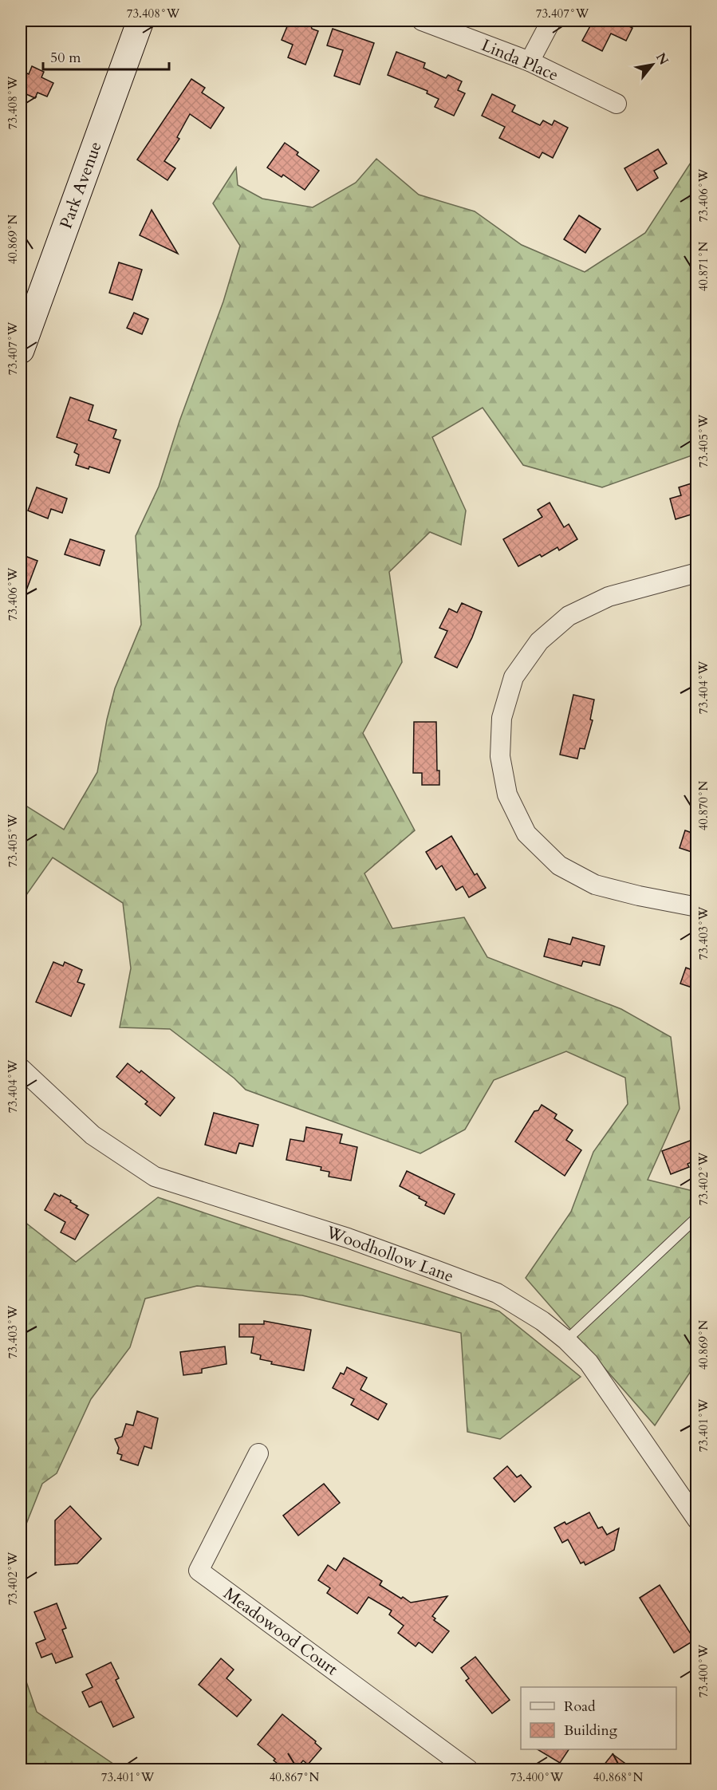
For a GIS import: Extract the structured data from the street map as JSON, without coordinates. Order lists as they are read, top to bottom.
{
  "streets": {
    "main road": ["Park Avenue"],
    "street": ["Linda Place", "Woodhollow Lane", "Meadowood Court"]
  },
  "legend": ["Road", "Building"],
  "scale_bar": "50 m",
  "north": "top right",
  "coordinates": [
    "73.408°W",
    "73.407°W",
    "73.406°W",
    "40.869°N",
    "40.871°N",
    "73.405°W",
    "73.404°W",
    "40.870°N",
    "73.403°W",
    "73.402°W",
    "73.401°W",
    "73.400°W",
    "40.867°N",
    "40.868°N"
  ]
}
